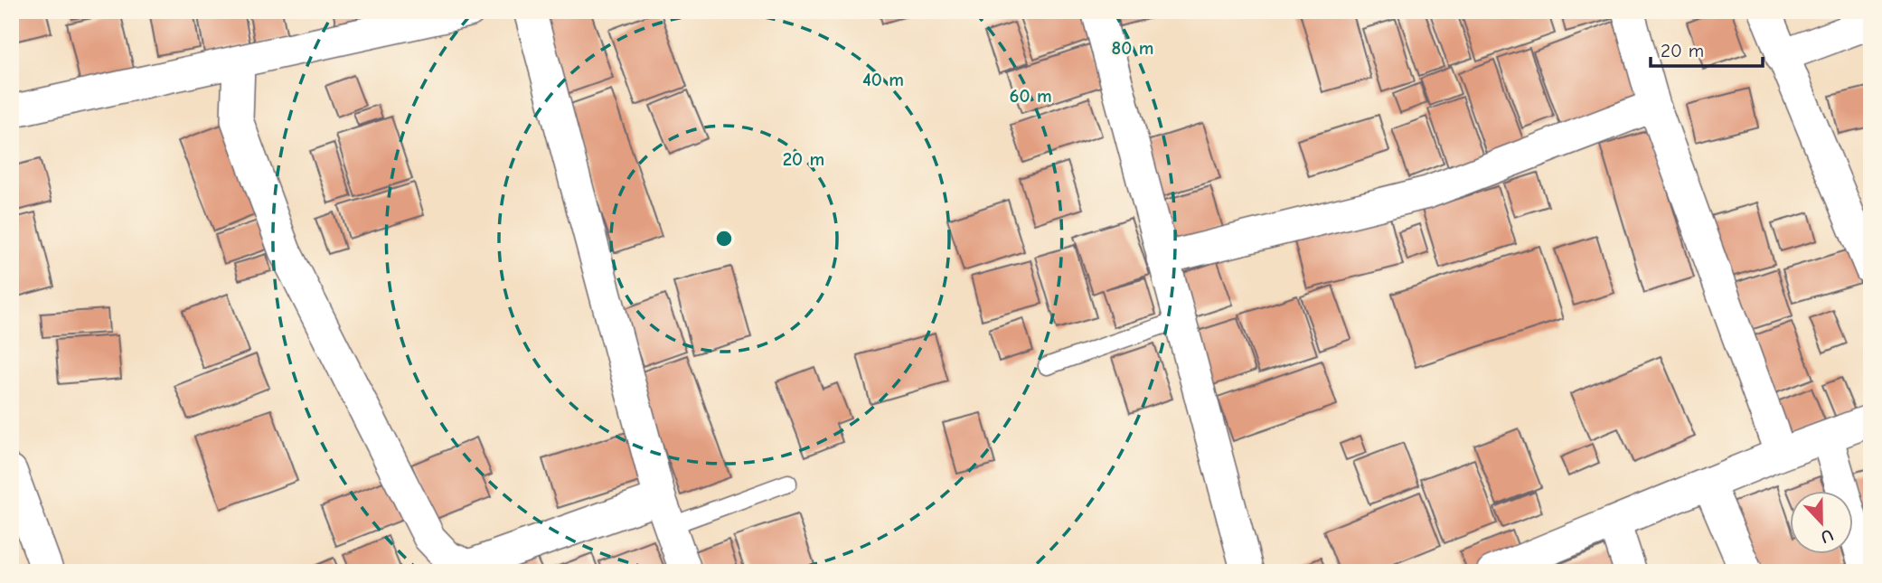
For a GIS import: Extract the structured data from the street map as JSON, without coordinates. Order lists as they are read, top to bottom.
{
  "scale_bar": "20 m",
  "north": "bottom",
  "rings": [
    "80 m",
    "40 m",
    "60 m",
    "20 m"
  ]
}
